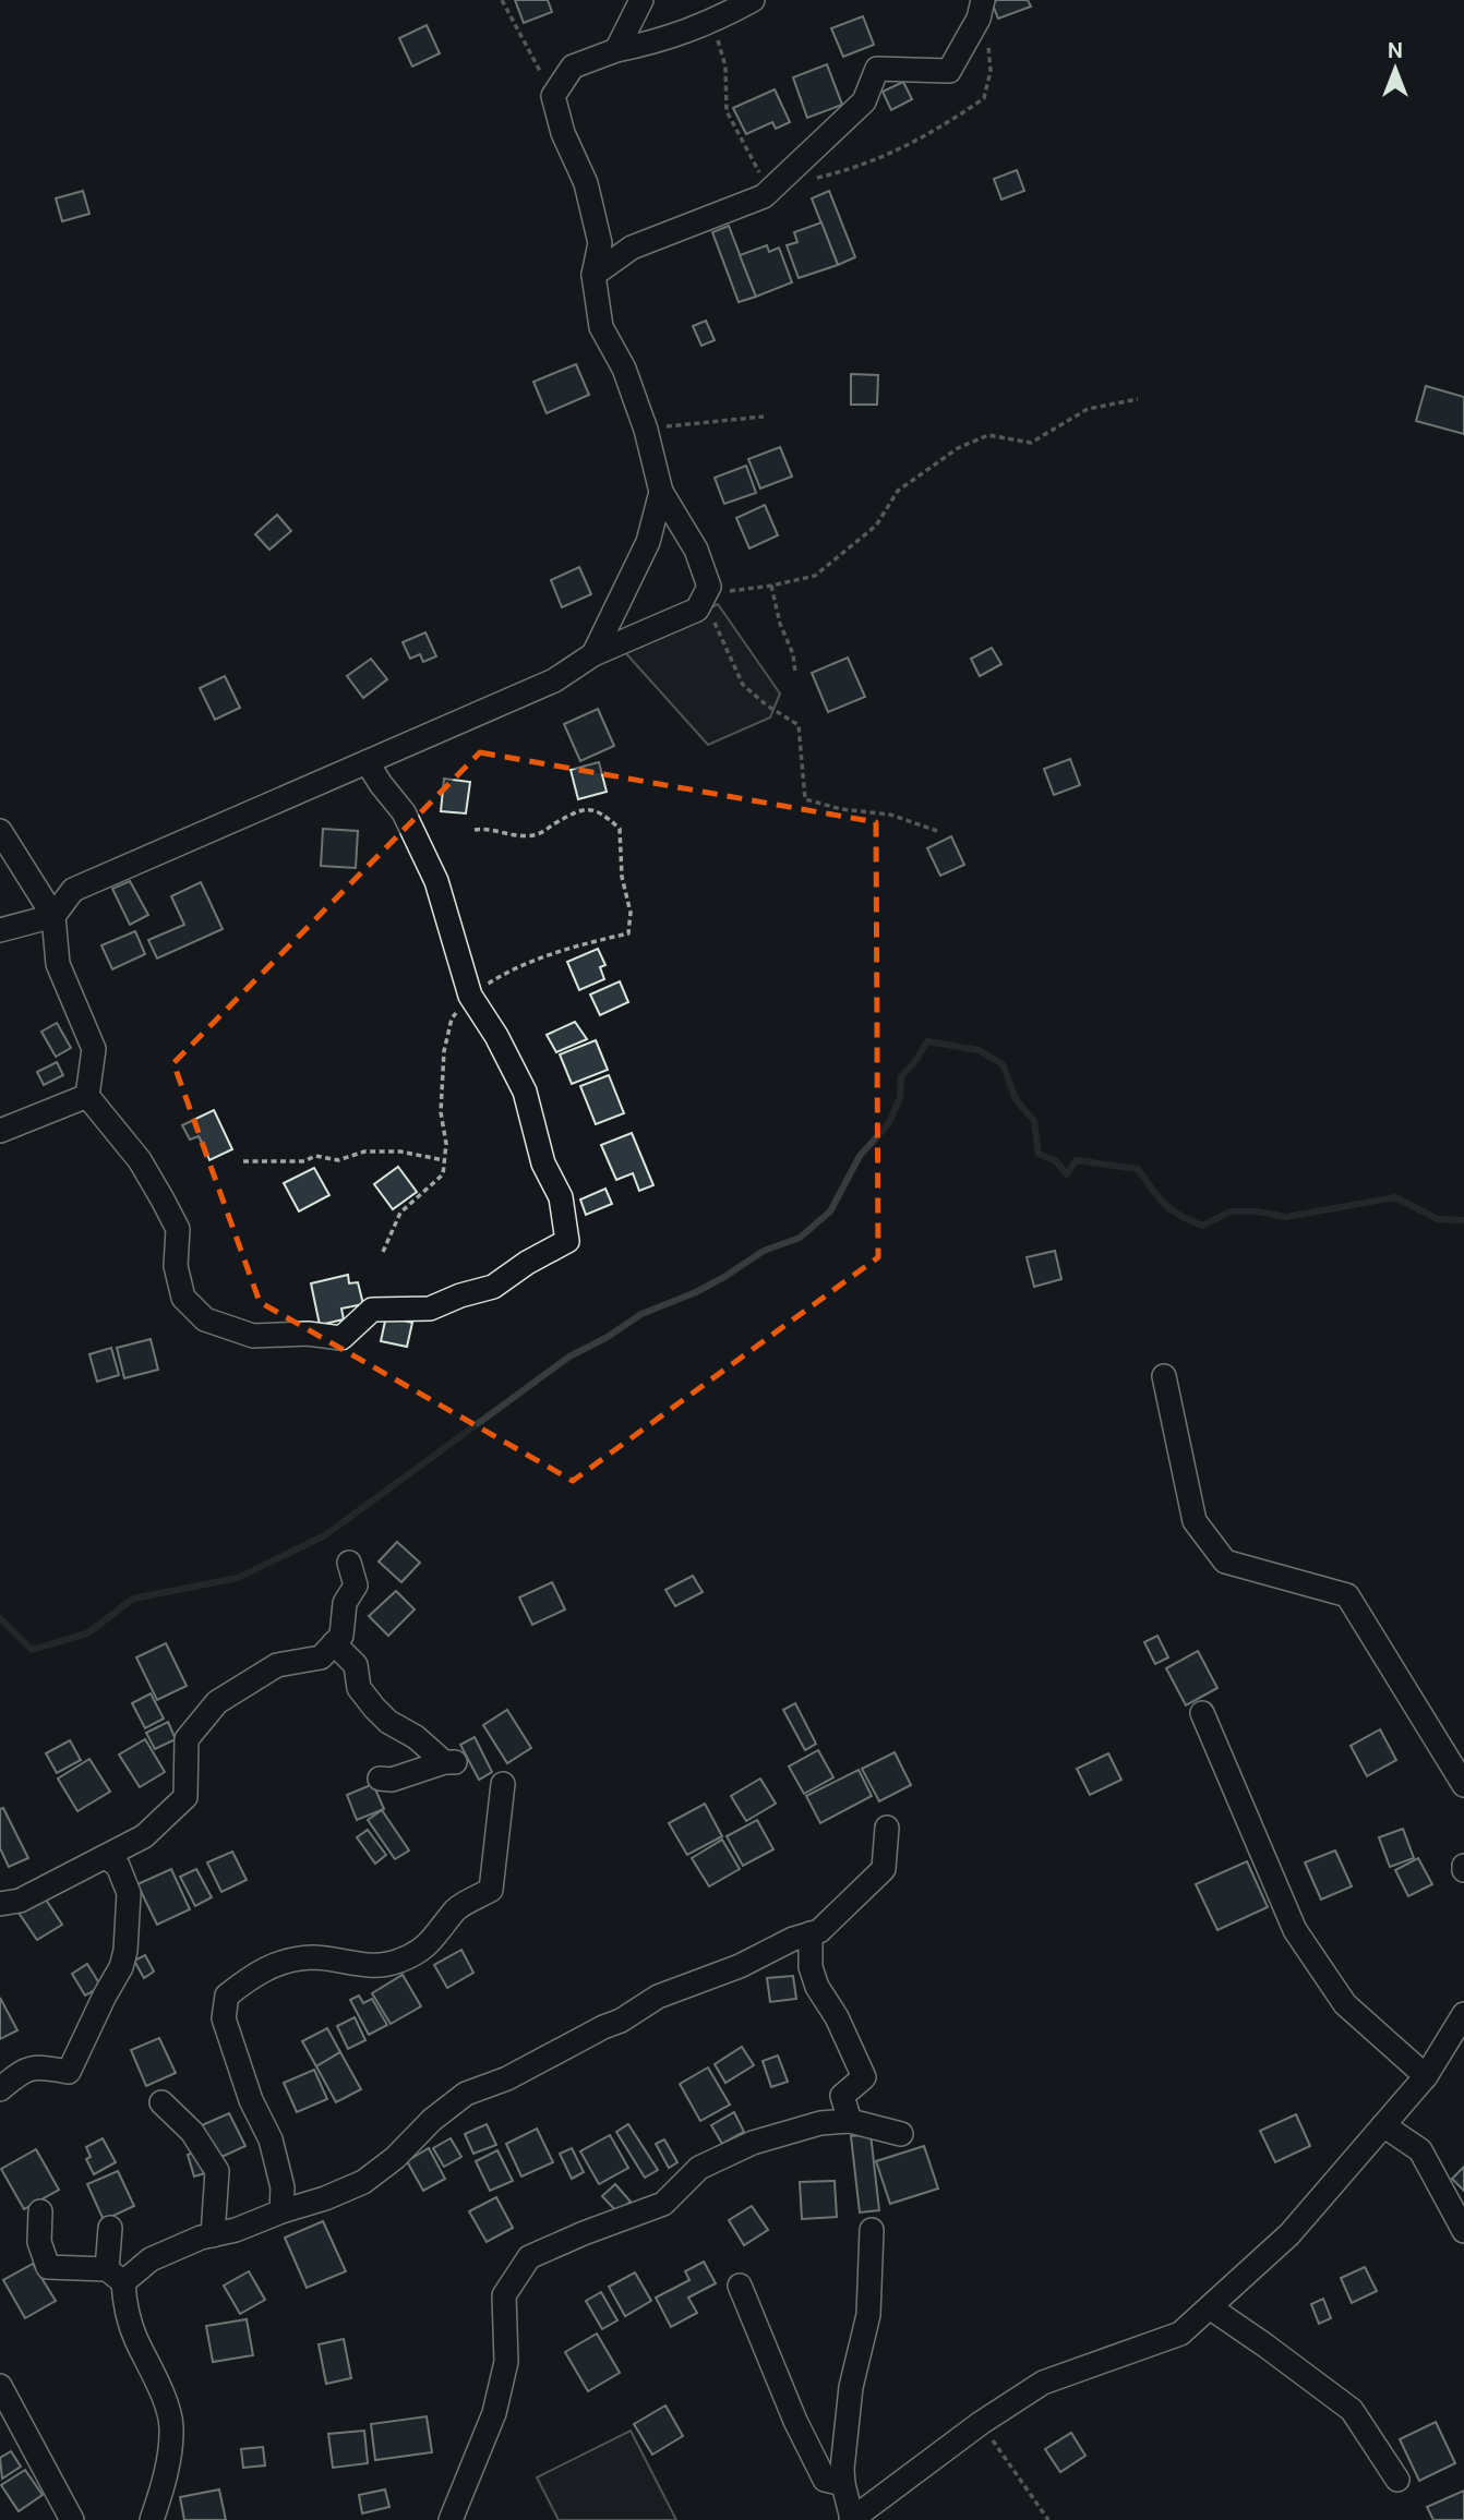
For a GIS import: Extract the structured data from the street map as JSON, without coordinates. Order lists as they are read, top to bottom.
{
  "north": "top"
}
